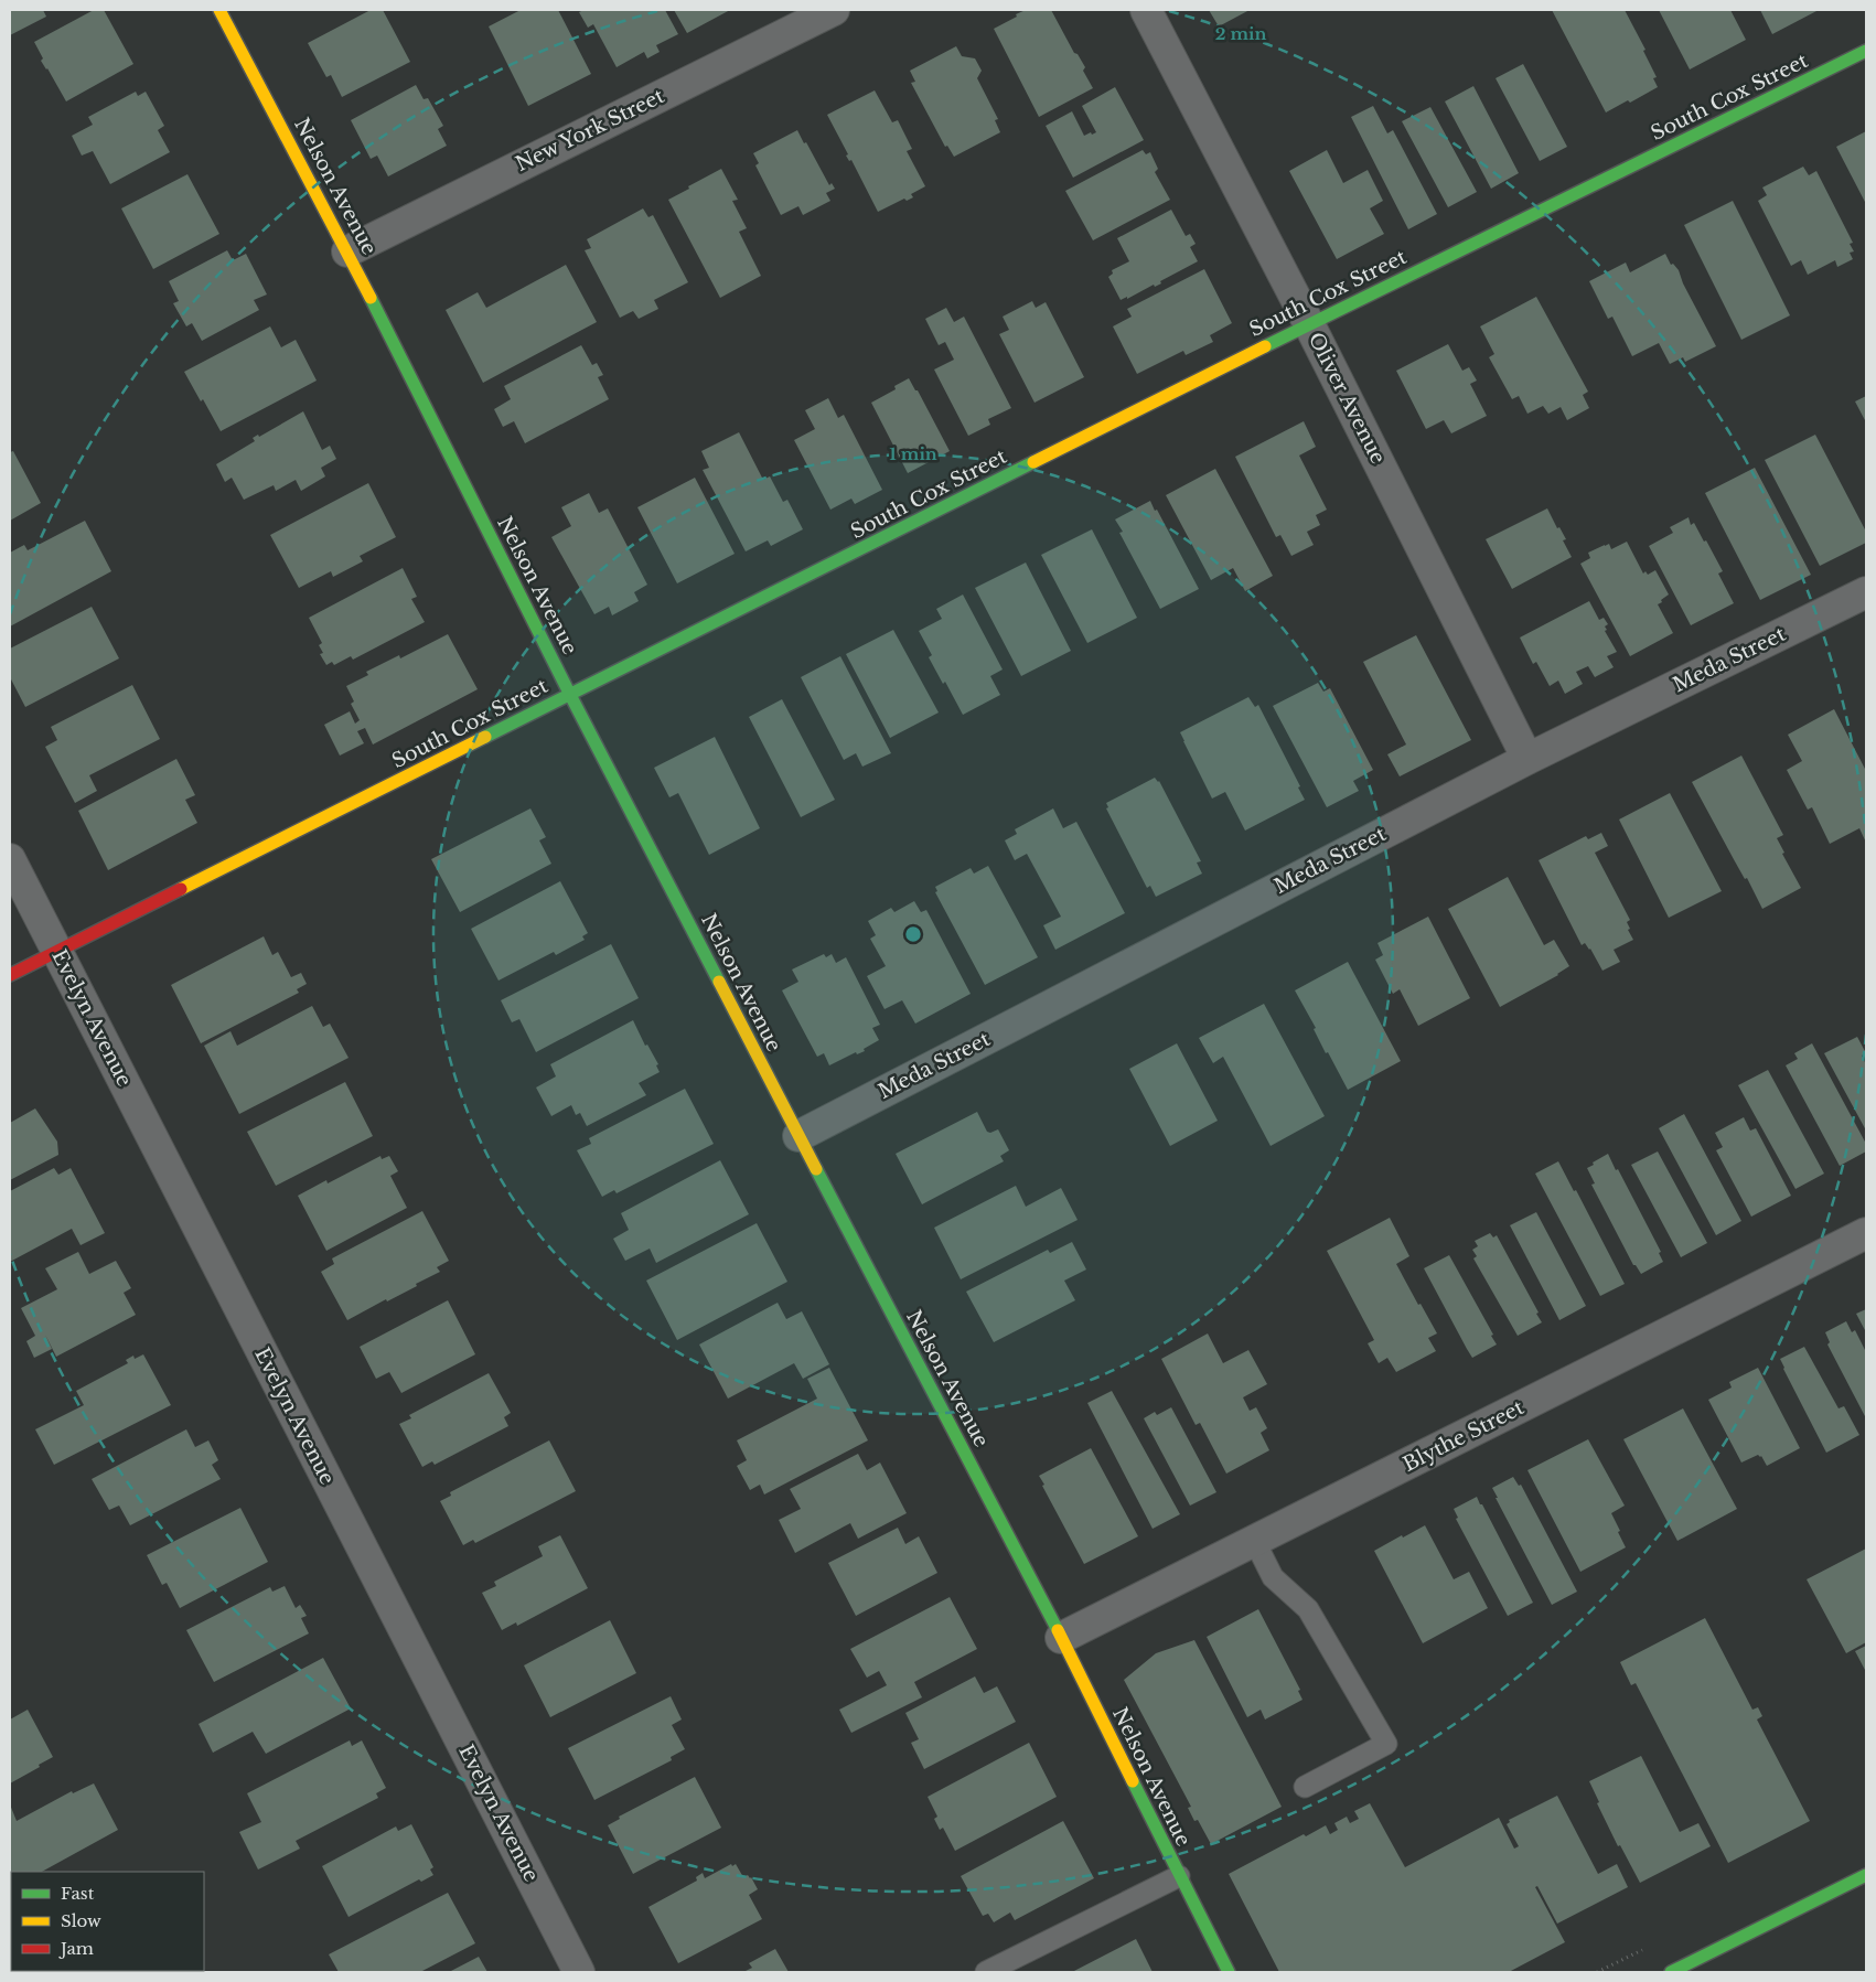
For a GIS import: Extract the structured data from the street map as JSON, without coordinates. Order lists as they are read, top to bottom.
{
  "streets": {
    "street": [
      "South Cox Street",
      "New York Street",
      "Nelson Avenue",
      "Oliver Avenue",
      "Meda Street",
      "Evelyn Avenue",
      "Blythe Street"
    ]
  },
  "crossings": [
    ["South Cox Street", "Nelson Avenue"],
    ["South Cox Street", "Oliver Avenue"],
    ["South Cox Street", "Evelyn Avenue"],
    ["New York Street", "Nelson Avenue"],
    ["Nelson Avenue", "Meda Street"],
    ["Nelson Avenue", "Blythe Street"],
    ["Oliver Avenue", "Meda Street"]
  ],
  "legend": ["Fast", "Slow", "Jam"],
  "rings": ["2 min", "1 min"]
}
